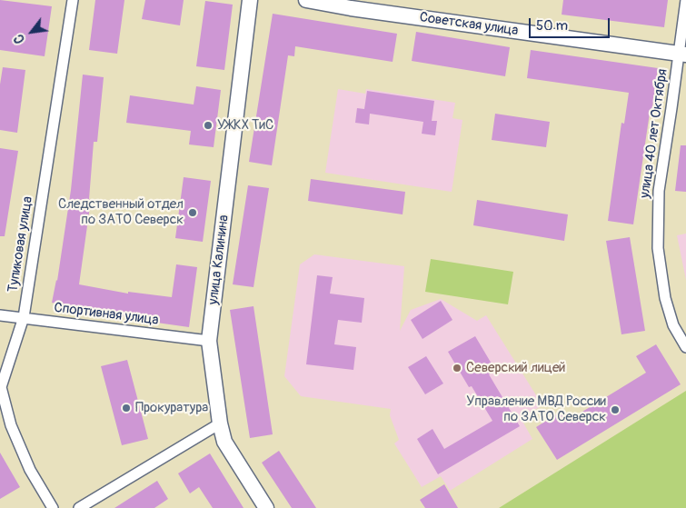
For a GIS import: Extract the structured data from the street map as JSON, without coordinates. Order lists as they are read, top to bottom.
{
  "streets": {
    "main road": ["Советская улица", "улица Калинина"],
    "street": ["улица 40 лет Октября", "Тупиковая улица", "Спортивная улица"]
  },
  "crossings": [
    ["Советская улица", "улица 40 лет Октября"],
    ["Тупиковая улица", "Спортивная улица"],
    ["улица Калинина", "Спортивная улица"]
  ],
  "places": [
    "УЖКХ ТиС",
    "Следственный отдел по ЗАТО Северск",
    "Северский лицей",
    "Прокуратура",
    "Управление МВД России по ЗАТО Северск"
  ],
  "scale_bar": "50 m",
  "north": "bottom left"
}
